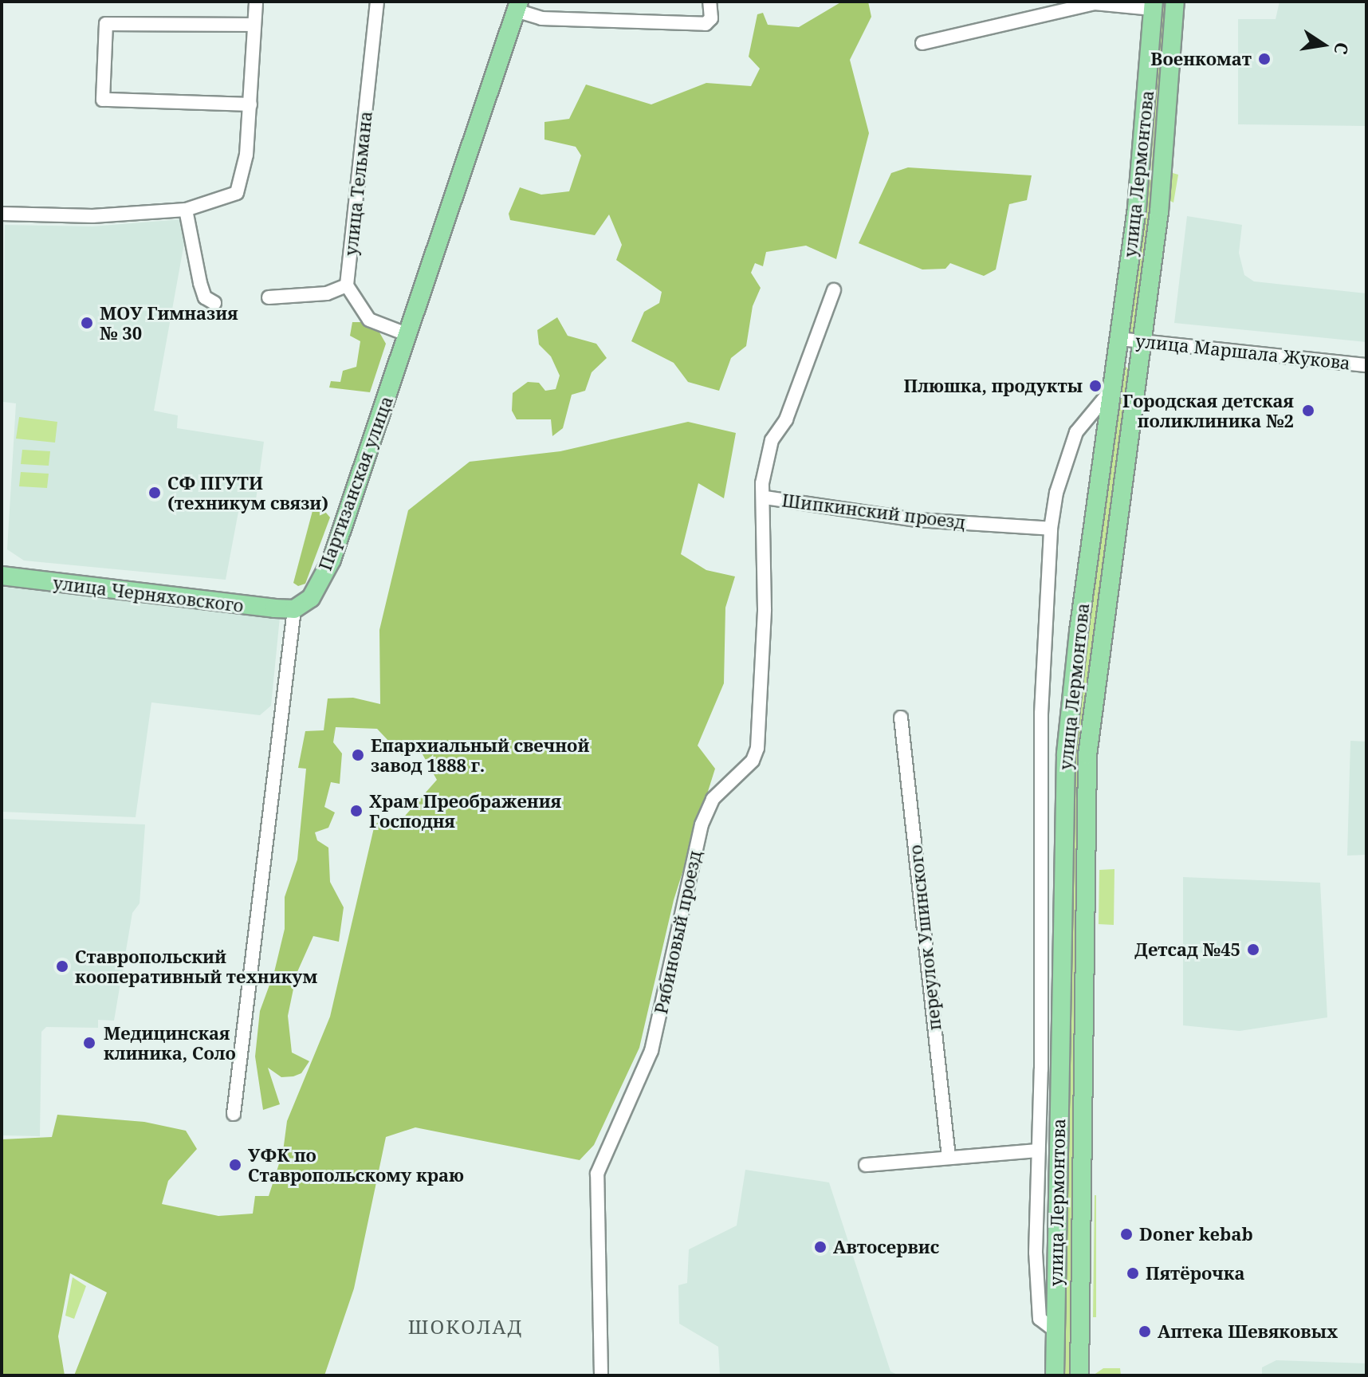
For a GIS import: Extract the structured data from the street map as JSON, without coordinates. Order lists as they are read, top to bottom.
{
  "streets": {
    "main road": ["улица Лермонтова", "Партизанская улица", "улица Черняховского"],
    "street": [
      "улица Тельмана",
      "улица Маршала Жукова",
      "Шипкинский проезд",
      "Рябиновый проезд",
      "переулок Ушинского"
    ]
  },
  "crossings": [
    ["улица Лермонтова", "улица Маршала Жукова"],
    ["Партизанская улица", "улица Черняховского"],
    ["Шипкинский проезд", "Рябиновый проезд"]
  ],
  "districts": ["ШОКОЛАД"],
  "places": [
    "Военкомат",
    "МОУ Гимназия № 30",
    "Плюшка, продукты",
    "Городская детская поликлиника №2",
    "СФ ПГУТИ (техникум связи)",
    "Епархиальный свечной завод 1888 г.",
    "Храм Преображения Господня",
    "Детсад №45",
    "Ставропольский кооперативный техникум",
    "Медицинская клиника, Соло",
    "УФК по Ставропольскому краю",
    "Doner kebab",
    "Автосервис",
    "Пятёрочка",
    "Аптека Шевяковых"
  ],
  "north": "right"
}
